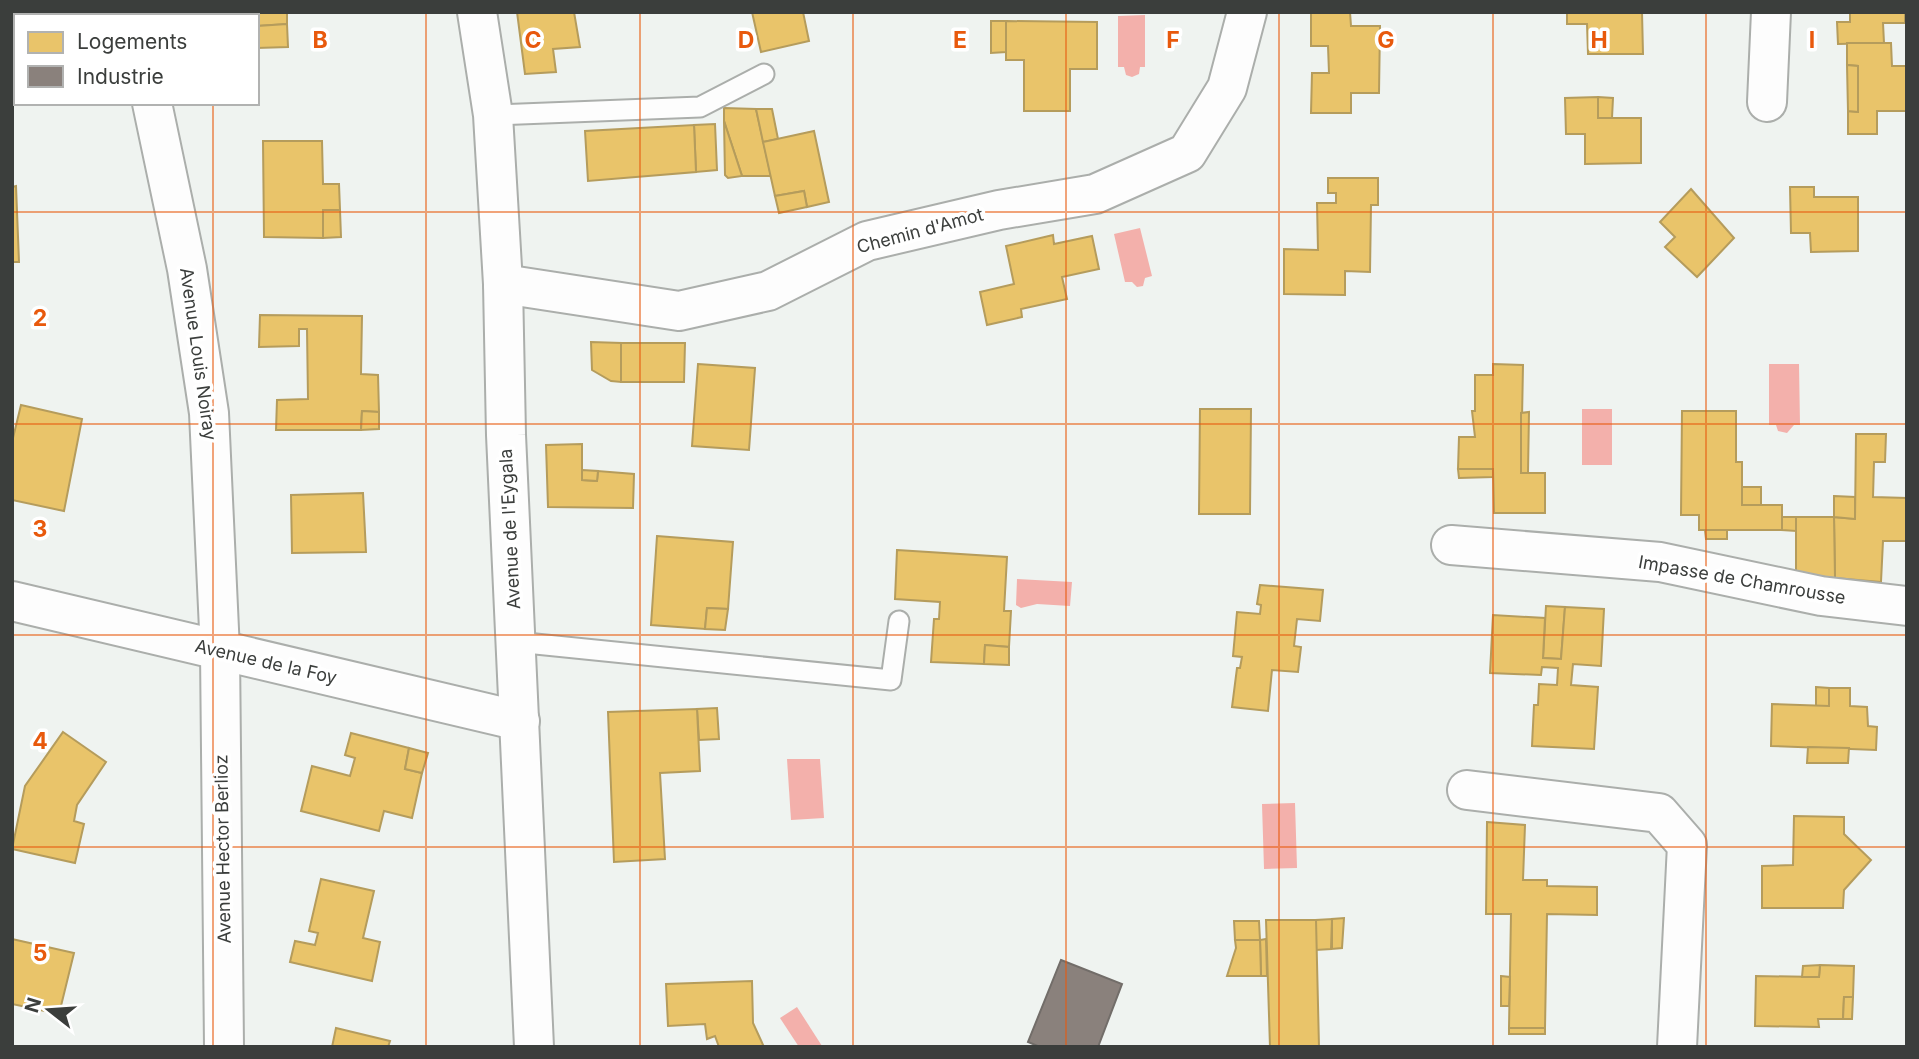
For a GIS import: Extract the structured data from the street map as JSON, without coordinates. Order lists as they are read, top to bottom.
{
  "streets": {
    "street": [
      "Chemin d'Amot",
      "Avenue Louis Noiray",
      "Avenue de l'Eygala",
      "Impasse de Chamrousse",
      "Avenue de la Foy",
      "Avenue Hector Berlioz"
    ]
  },
  "crossings": [
    ["Chemin d'Amot", "Avenue de l'Eygala"],
    ["Avenue Louis Noiray", "Avenue de la Foy"],
    ["Avenue Louis Noiray", "Avenue Hector Berlioz"],
    ["Avenue de l'Eygala", "Avenue de la Foy"],
    ["Avenue de la Foy", "Avenue Hector Berlioz"]
  ],
  "legend": ["Logements", "Industrie"],
  "north": "left",
  "grid": {
    "columns": [
      "B",
      "C",
      "D",
      "E",
      "F",
      "G",
      "H",
      "I"
    ],
    "rows": [
      "2",
      "3",
      "4",
      "5"
    ]
  }
}
